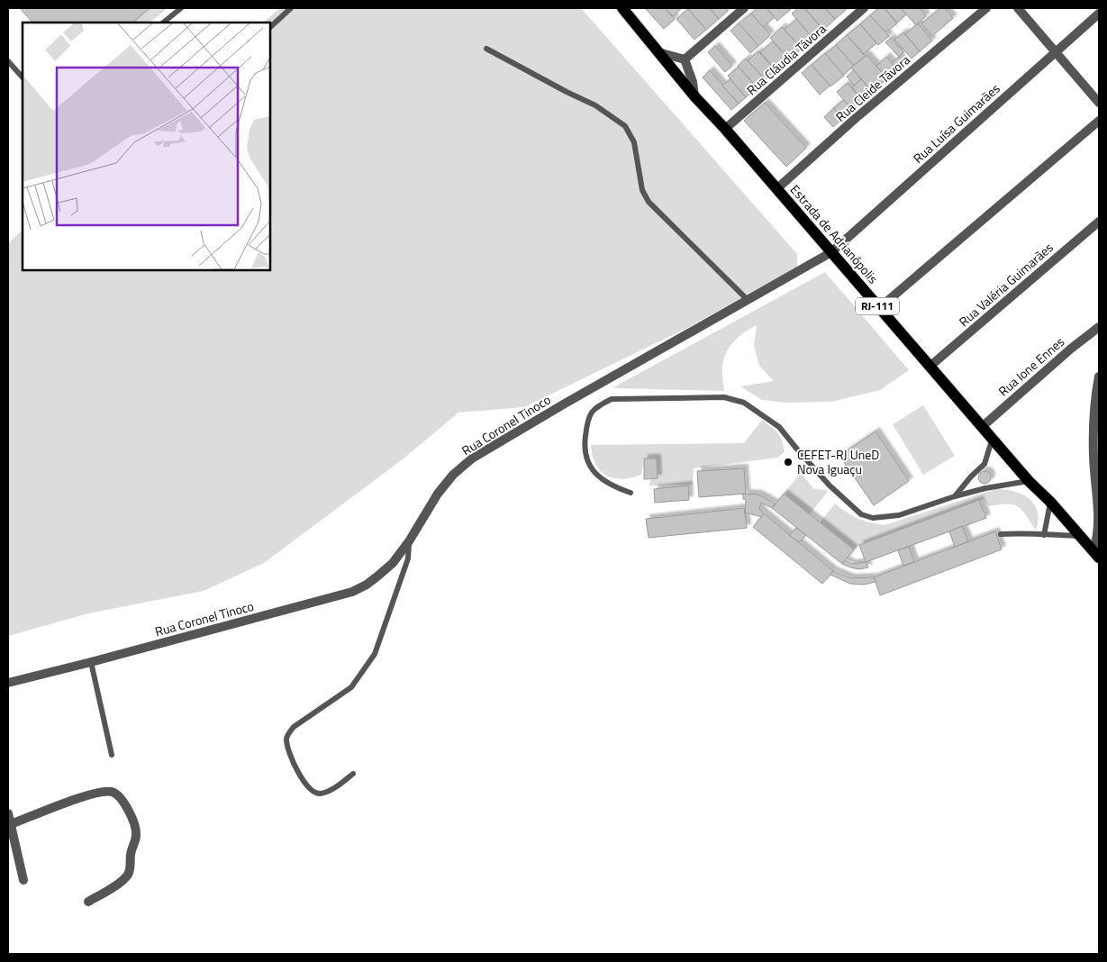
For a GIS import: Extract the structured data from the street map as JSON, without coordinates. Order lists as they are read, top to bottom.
{
  "streets": {
    "main road": ["Estrada de Adrianópolis", "RJ-111"],
    "street": [
      "Rua Cláudia Távora",
      "Rua Cleide Távora",
      "Rua Luísa Guimarães",
      "Rua Valéria Guimarães",
      "Rua Ione Ennes",
      "Rua Coronel Tinoco"
    ]
  },
  "crossings": [
    ["Rua Cláudia Távora", "Estrada de Adrianópolis"],
    ["Rua Cleide Távora", "Estrada de Adrianópolis"],
    ["Rua Luísa Guimarães", "Estrada de Adrianópolis"],
    ["Rua Luísa Guimarães", "Rua Coronel Tinoco"],
    ["Estrada de Adrianópolis", "Rua Valéria Guimarães"],
    ["Estrada de Adrianópolis", "Rua Ione Ennes"],
    ["Estrada de Adrianópolis", "Rua Coronel Tinoco"]
  ],
  "places": ["CEFET-RJ UneD Nova Iguaçu"]
}
